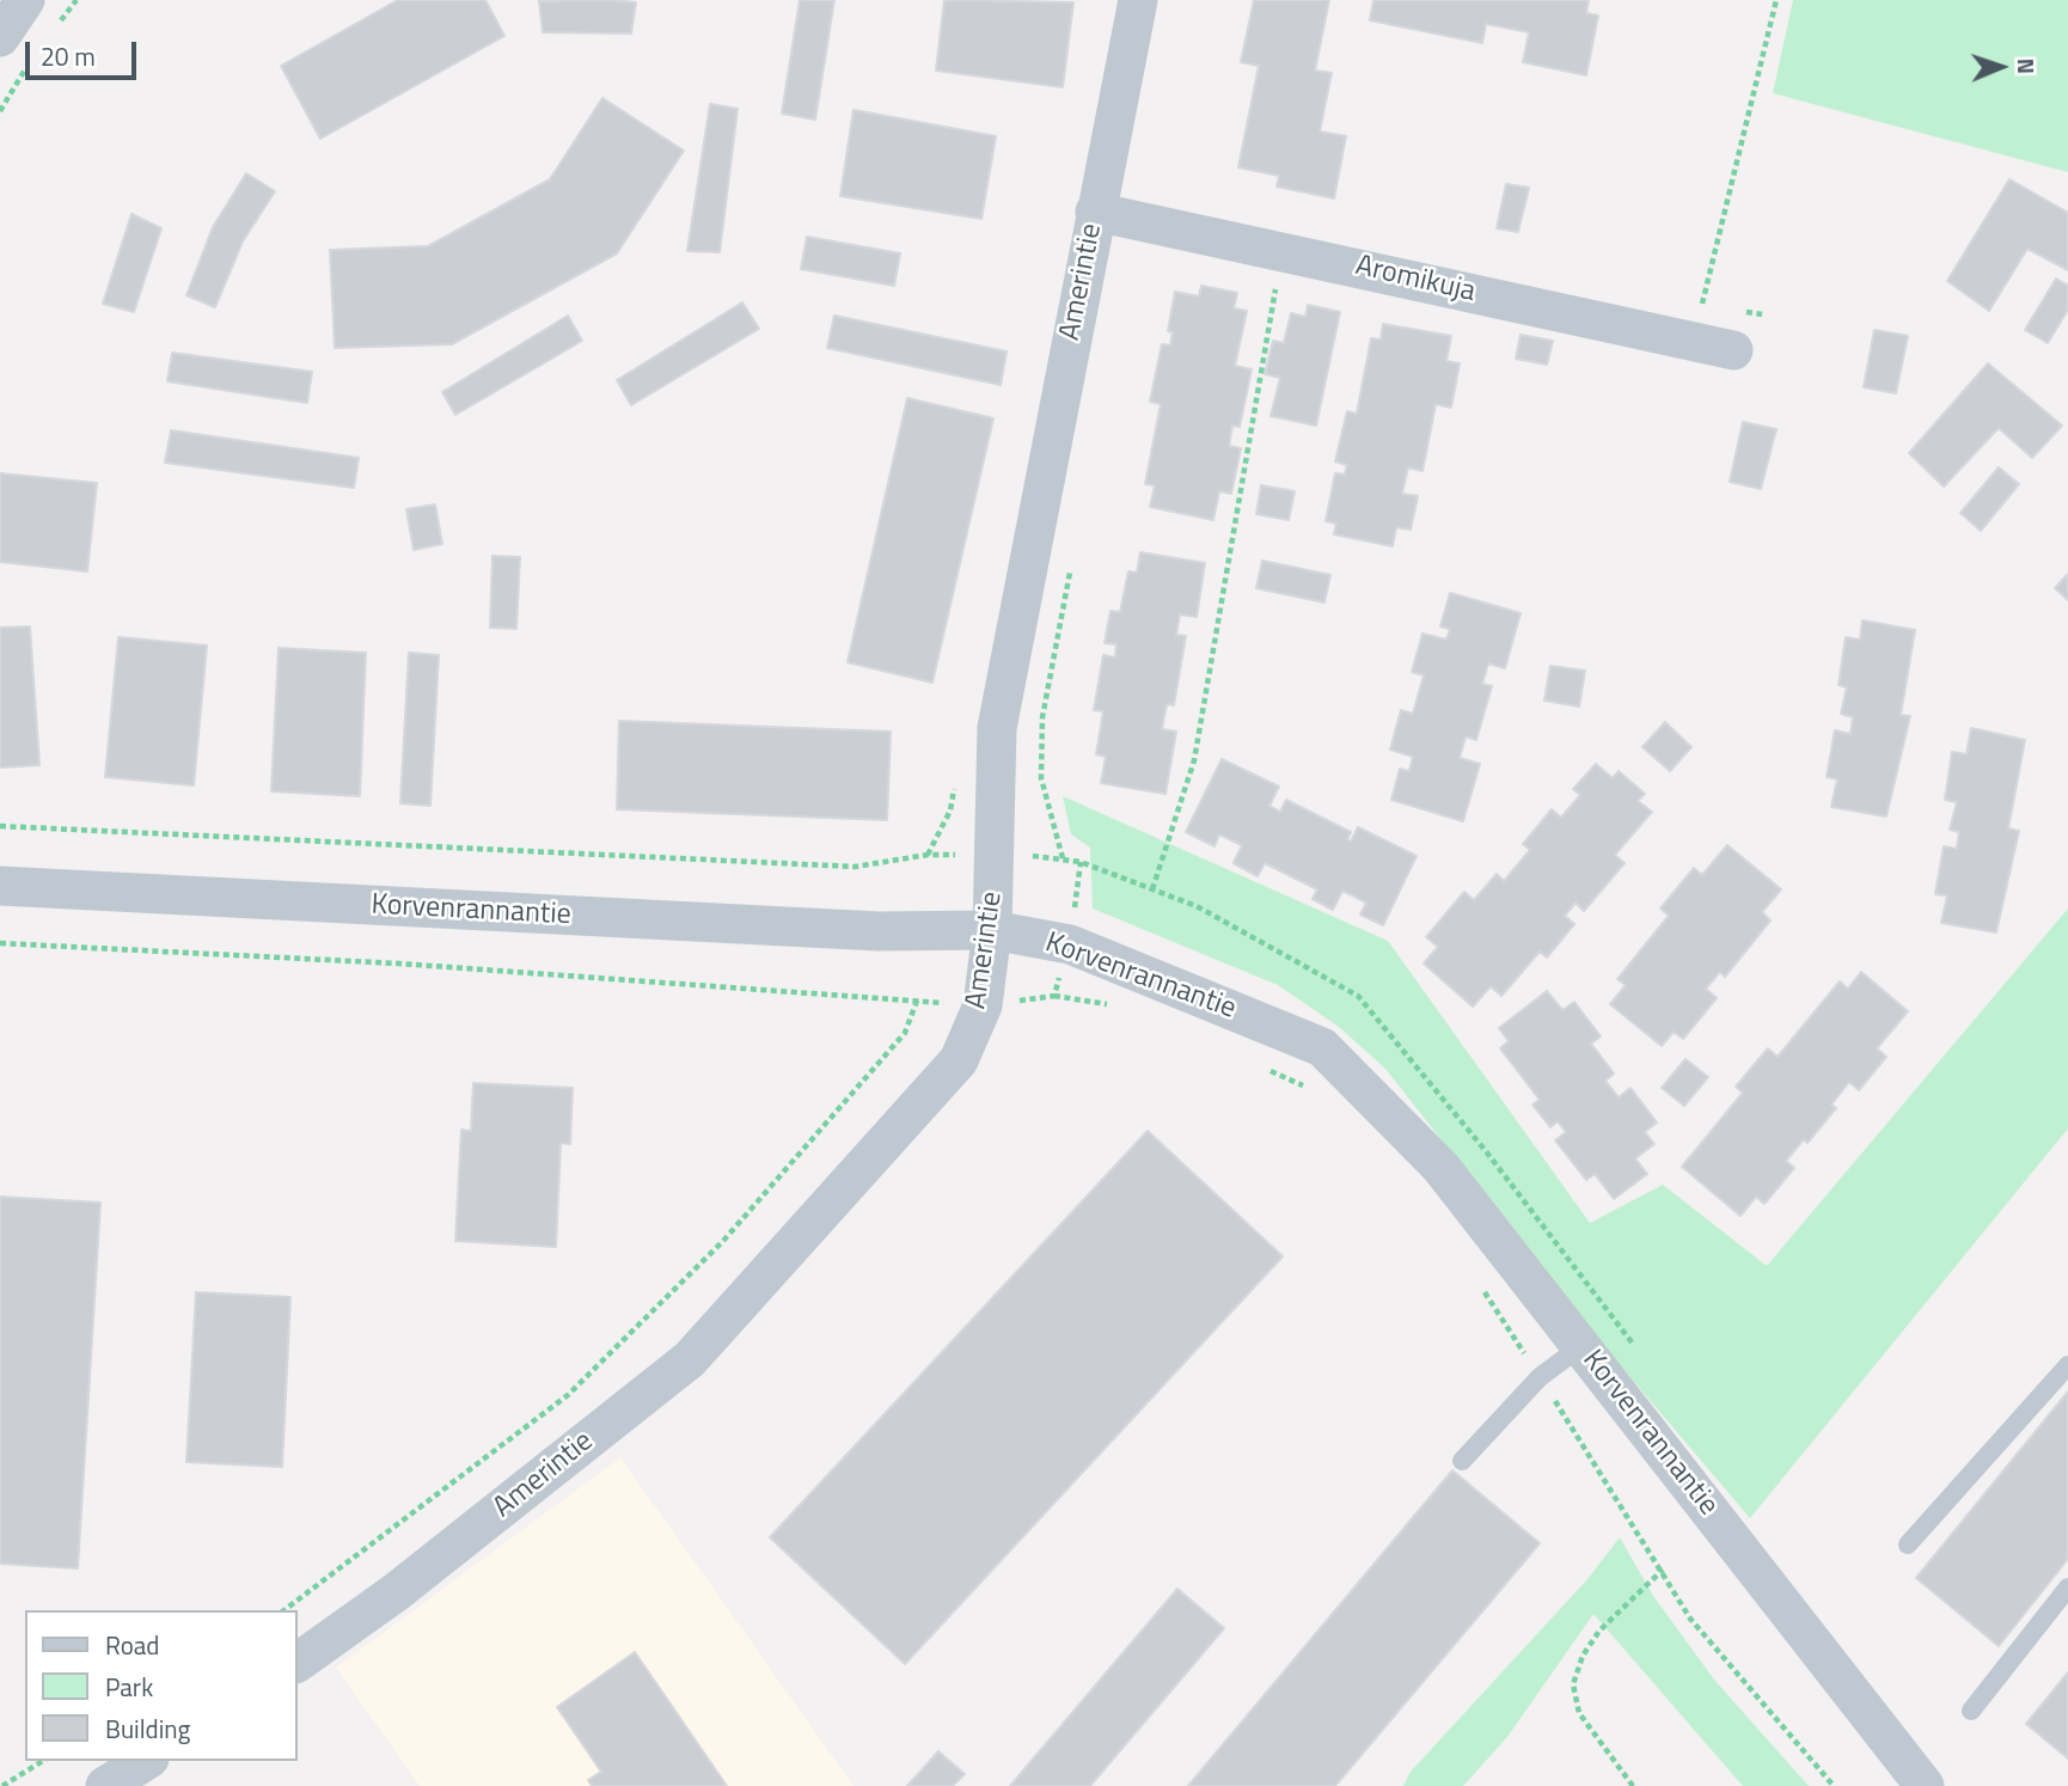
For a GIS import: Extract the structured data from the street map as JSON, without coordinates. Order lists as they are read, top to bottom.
{
  "streets": {
    "street": ["Aromikuja", "Amerintie", "Korvenrannantie"]
  },
  "crossings": [
    ["Aromikuja", "Amerintie"],
    ["Amerintie", "Korvenrannantie"]
  ],
  "legend": ["Road", "Park", "Building"],
  "scale_bar": "20 m",
  "north": "right"
}
